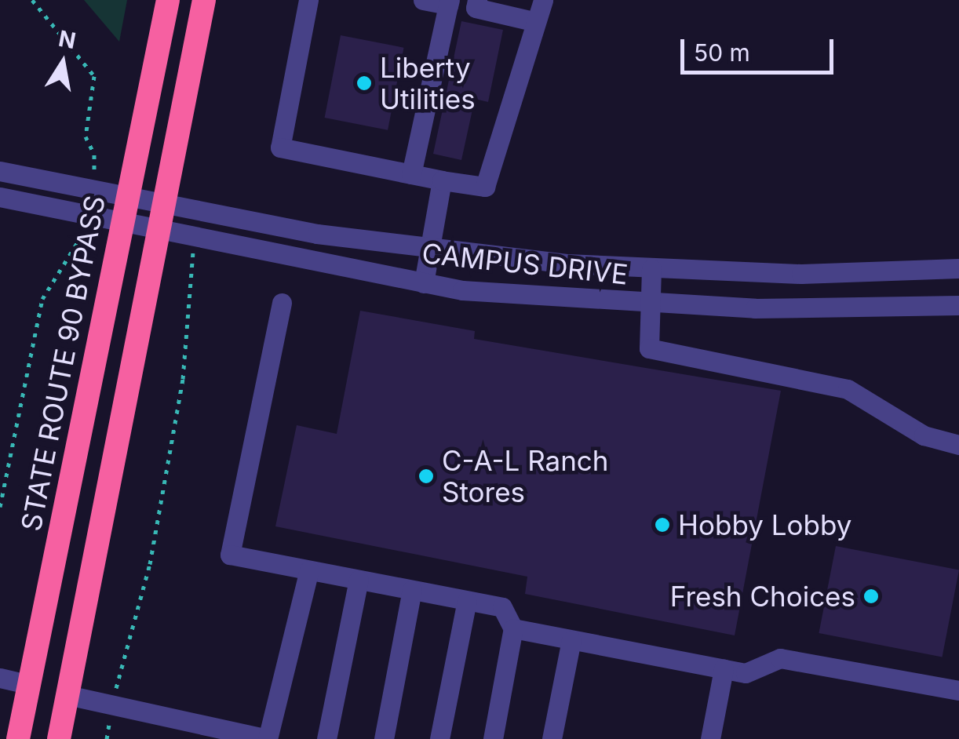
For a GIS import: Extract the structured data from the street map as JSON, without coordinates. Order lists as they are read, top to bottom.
{
  "streets": {
    "highway": ["STATE ROUTE 90 BYPASS"],
    "street": ["CAMPUS DRIVE"]
  },
  "crossings": [
    ["CAMPUS DRIVE", "STATE ROUTE 90 BYPASS"]
  ],
  "places": [
    "Liberty Utilities",
    "C-A-L Ranch Stores",
    "Hobby Lobby",
    "Fresh Choices"
  ],
  "scale_bar": "50 m",
  "north": "top"
}
